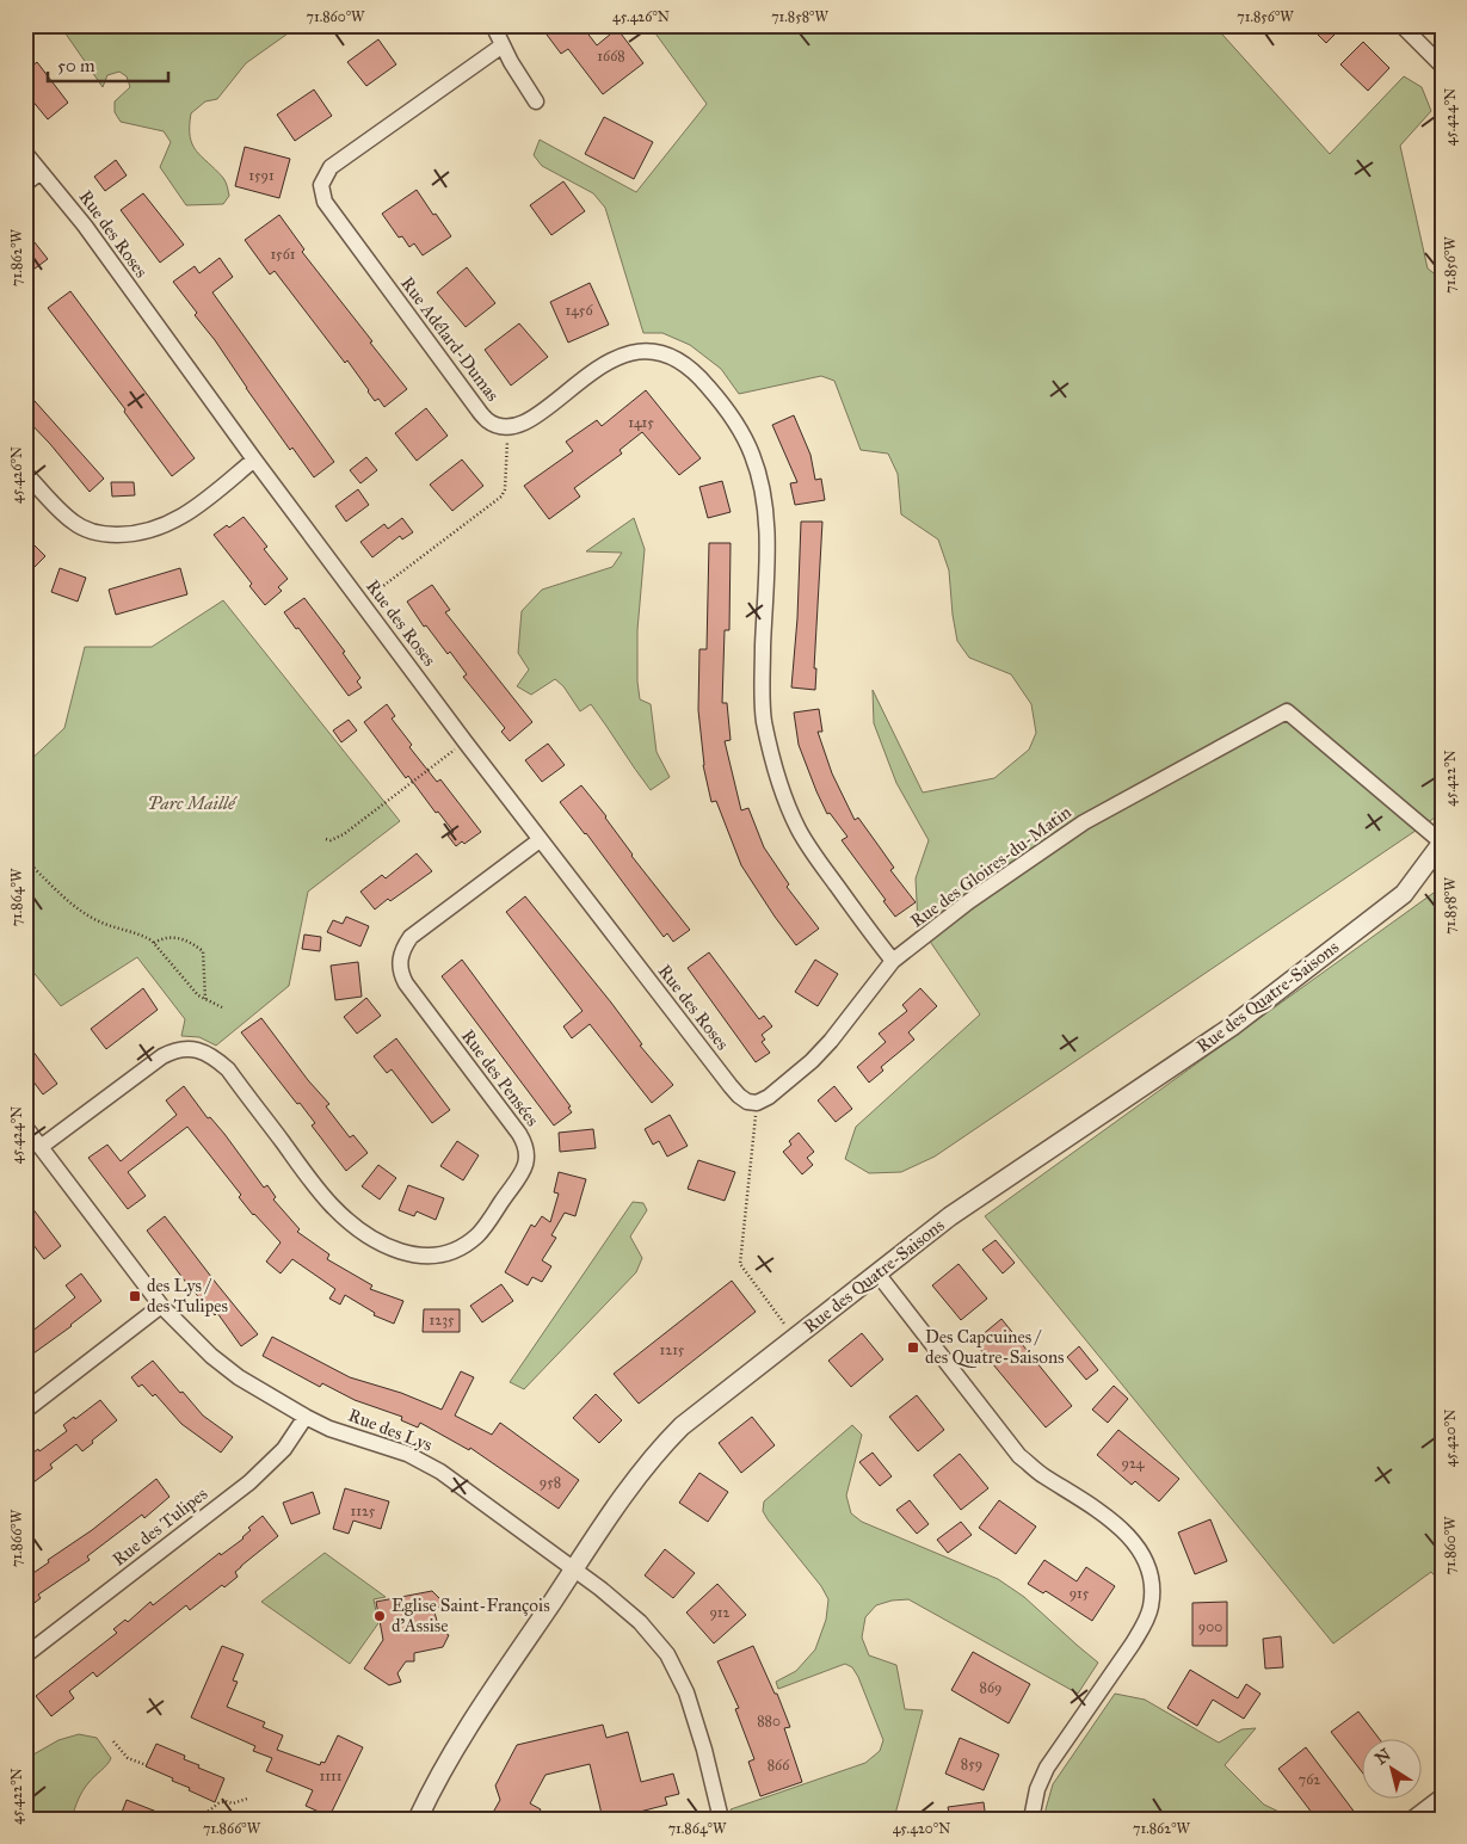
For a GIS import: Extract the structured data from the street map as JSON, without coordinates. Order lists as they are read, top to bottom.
{
  "streets": {
    "street": [
      "Rue des Roses",
      "Rue Adélard-Dumas",
      "Rue des Gloires-du-Matin",
      "Rue des Quatre-Saisons",
      "Rue des Pensées",
      "Rue des Lys",
      "Rue des Tulipes"
    ]
  },
  "crossings": [
    ["Rue des Roses", "Rue des Gloires-du-Matin"],
    ["Rue des Roses", "Rue des Pensées"],
    ["Rue des Gloires-du-Matin", "Rue des Quatre-Saisons"],
    ["Rue des Quatre-Saisons", "Rue des Lys"],
    ["Rue des Pensées", "Rue des Lys"],
    ["Rue des Lys", "Rue des Tulipes"]
  ],
  "parks": ["Parc Maillé"],
  "places": {
    "transit": ["des Lys / des Tulipes", "Des Capcuines / des Quatre-Saisons"],
    "other": ["Eglise Saint-François d'Assise"]
  },
  "house_numbers": [
    "1668",
    "1591",
    "1561",
    "1456",
    "1415",
    "1235",
    "1215",
    "924",
    "958",
    "1125",
    "915",
    "912",
    "900",
    "869",
    "880",
    "859",
    "866",
    "1111",
    "762"
  ],
  "scale_bar": "50 m",
  "north": "top left",
  "coordinates": [
    "71.860°W",
    "45.426°N",
    "71.858°W",
    "71.856°W",
    "45.424°N",
    "71.862°W",
    "45.422°N",
    "71.864°W",
    "45.420°N",
    "71.866°W"
  ]
}
